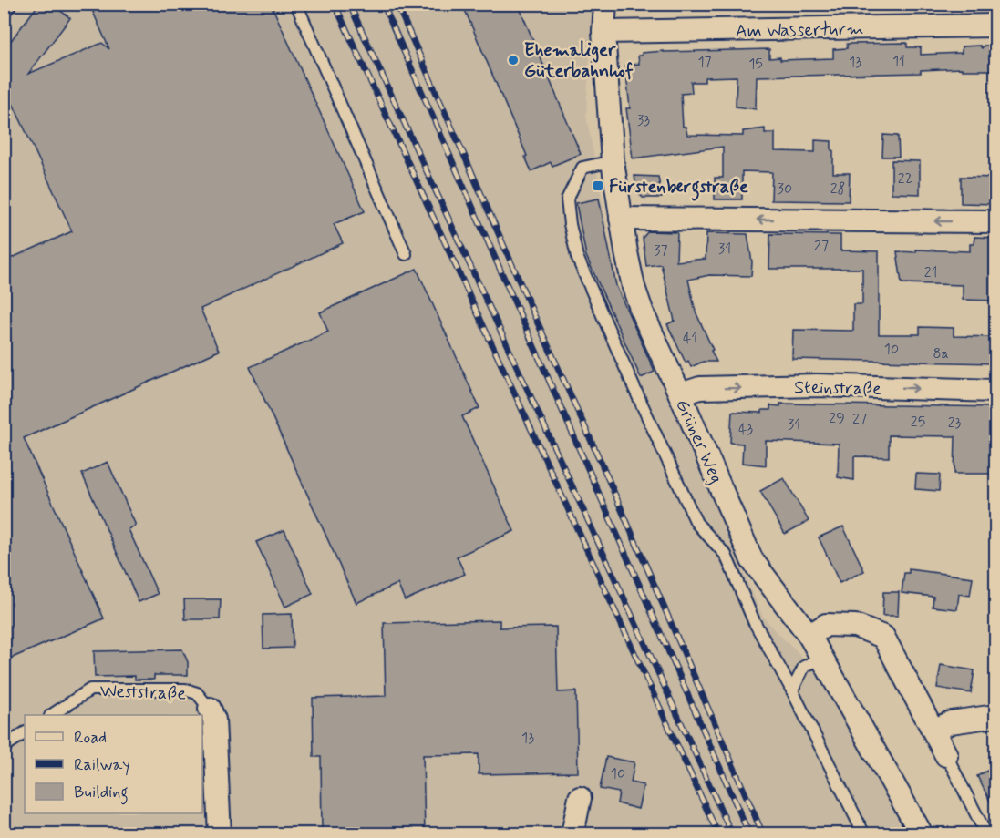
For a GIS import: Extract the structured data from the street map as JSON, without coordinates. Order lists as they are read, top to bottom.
{
  "streets": {
    "street": [
      "Am Wasserturm",
      "Steinstraße",
      "Grüner Weg",
      "Weststraße"
    ]
  },
  "crossings": [
    ["Am Wasserturm", "Grüner Weg"],
    ["Steinstraße", "Grüner Weg"]
  ],
  "places": {
    "other": ["Ehemaliger Güterbahnhof"],
    "transit": ["Fürstenbergstraße"]
  },
  "house_numbers": [
    "11",
    "17",
    "13",
    "15",
    "33",
    "22",
    "30",
    "28",
    "27",
    "31",
    "37",
    "21",
    "41",
    "10",
    "8a",
    "29",
    "27",
    "25",
    "23",
    "31",
    "43",
    "13",
    "10"
  ],
  "legend": ["Road", "Railway", "Building"]
}
